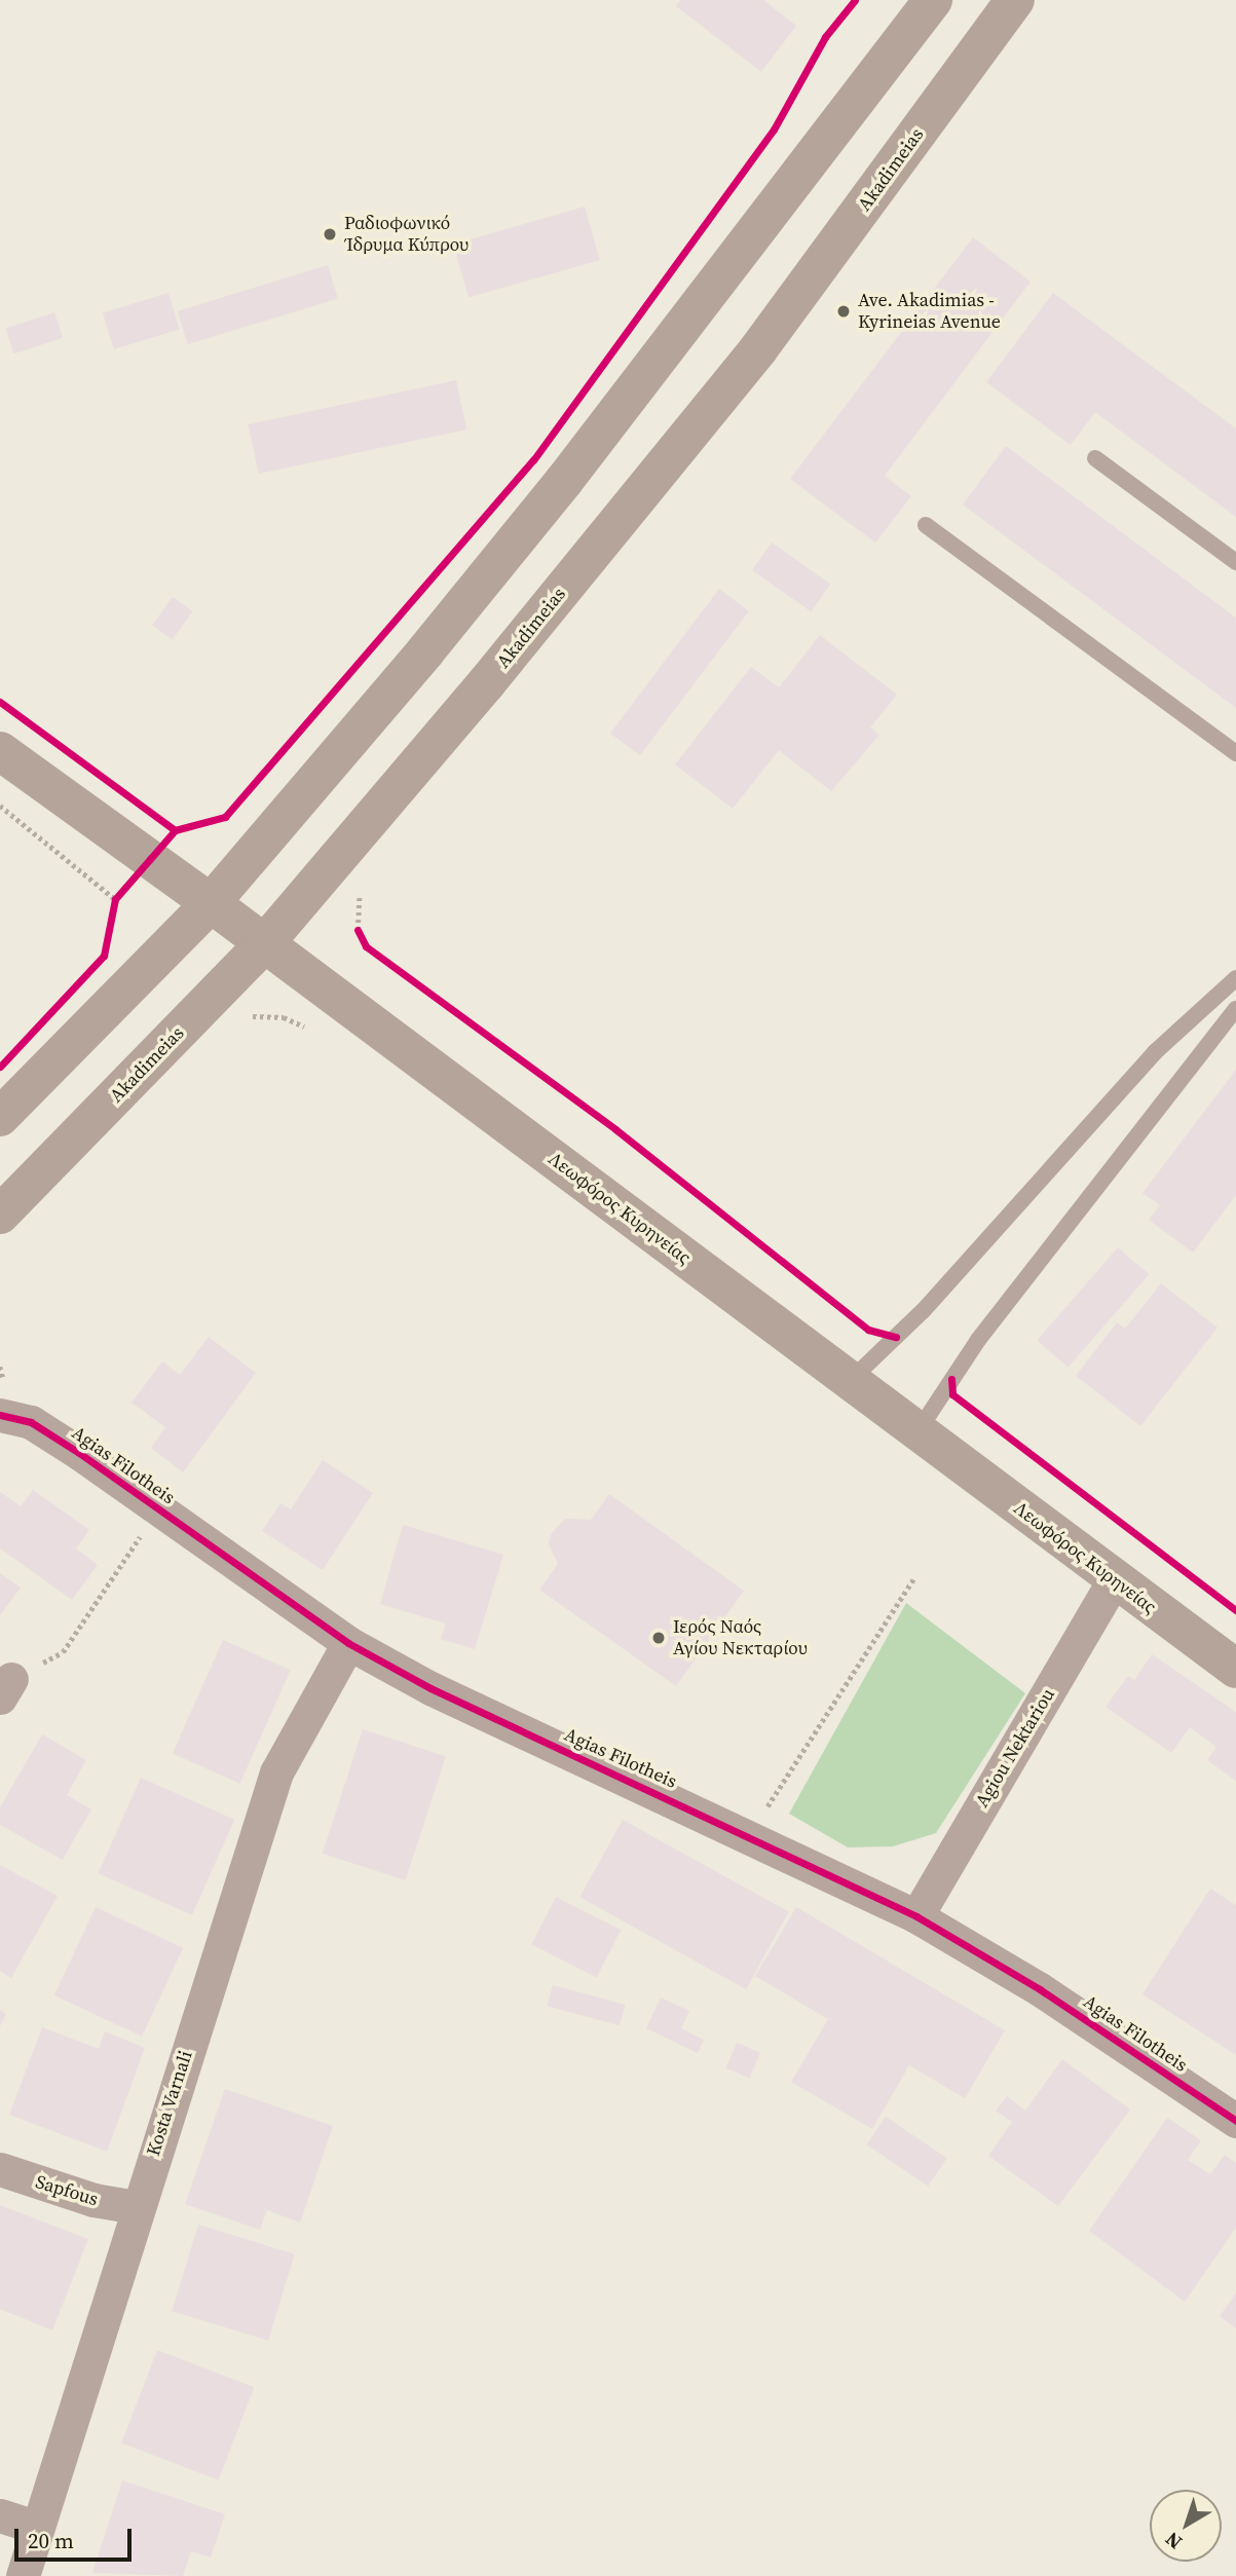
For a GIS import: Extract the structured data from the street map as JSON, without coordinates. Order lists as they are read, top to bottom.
{
  "streets": {
    "main road": ["Akadimeias", "Λεωφόρος Κυρηνείας"],
    "street": [
      "Agias Filotheis",
      "Agiou Nektariou",
      "Kosta Varnali",
      "Sapfous"
    ]
  },
  "crossings": [
    ["Akadimeias", "Λεωφόρος Κυρηνείας"],
    ["Λεωφόρος Κυρηνείας", "Agiou Nektariou"],
    ["Agias Filotheis", "Agiou Nektariou"],
    ["Agias Filotheis", "Kosta Varnali"],
    ["Kosta Varnali", "Sapfous"]
  ],
  "places": ["Ραδιοφωνικό Ίδρυμα Κύπρου", "Ave. Akadimias - Kyrineias Avenue", "Ιερός Ναός Αγίου Νεκταρίου"],
  "scale_bar": "20 m",
  "north": "bottom left"
}
